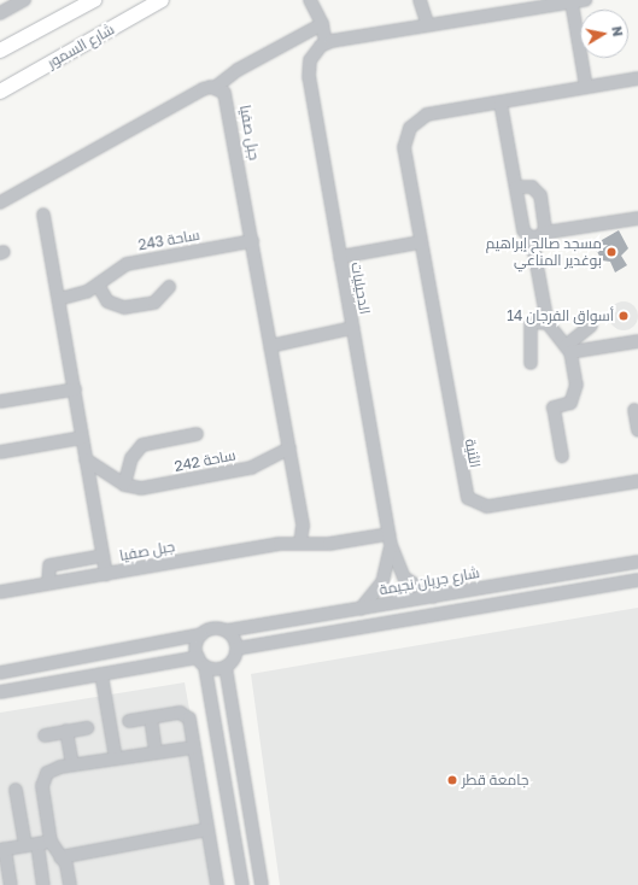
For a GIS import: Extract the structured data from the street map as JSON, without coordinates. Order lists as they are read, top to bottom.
{
  "streets": {
    "main road": ["شارع السمور"],
    "street": [
      "جبل صفيا",
      "ساحة 243",
      "الدحيليات",
      "الثنية",
      "ساحة 242",
      "شارع جريان نجيمة"
    ]
  },
  "crossings": [
    ["جبل صفيا", "ساحة 243"],
    ["جبل صفيا", "الدحيليات"],
    ["جبل صفيا", "ساحة 242"],
    ["الدحيليات", "شارع جريان نجيمة"]
  ],
  "places": ["مسجد صالح إبراهيم بوغدير المناعي", "أسواق الفرجان 14", "جامعة قطر"],
  "north": "right"
}
